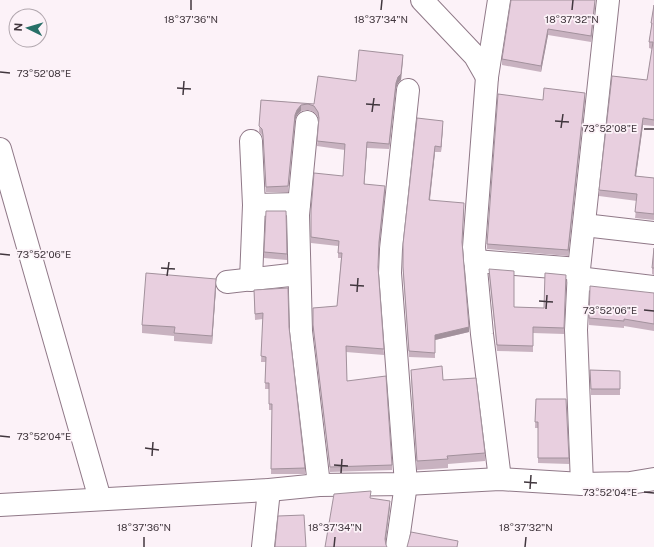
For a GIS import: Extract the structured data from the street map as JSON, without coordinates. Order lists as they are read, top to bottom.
{
  "north": "left",
  "coordinates": [
    "18°37'36\"N",
    "18°37'34\"N",
    "18°37'32\"N",
    "73°52'08\"E",
    "73°52'06\"E",
    "73°52'04\"E"
  ]
}
